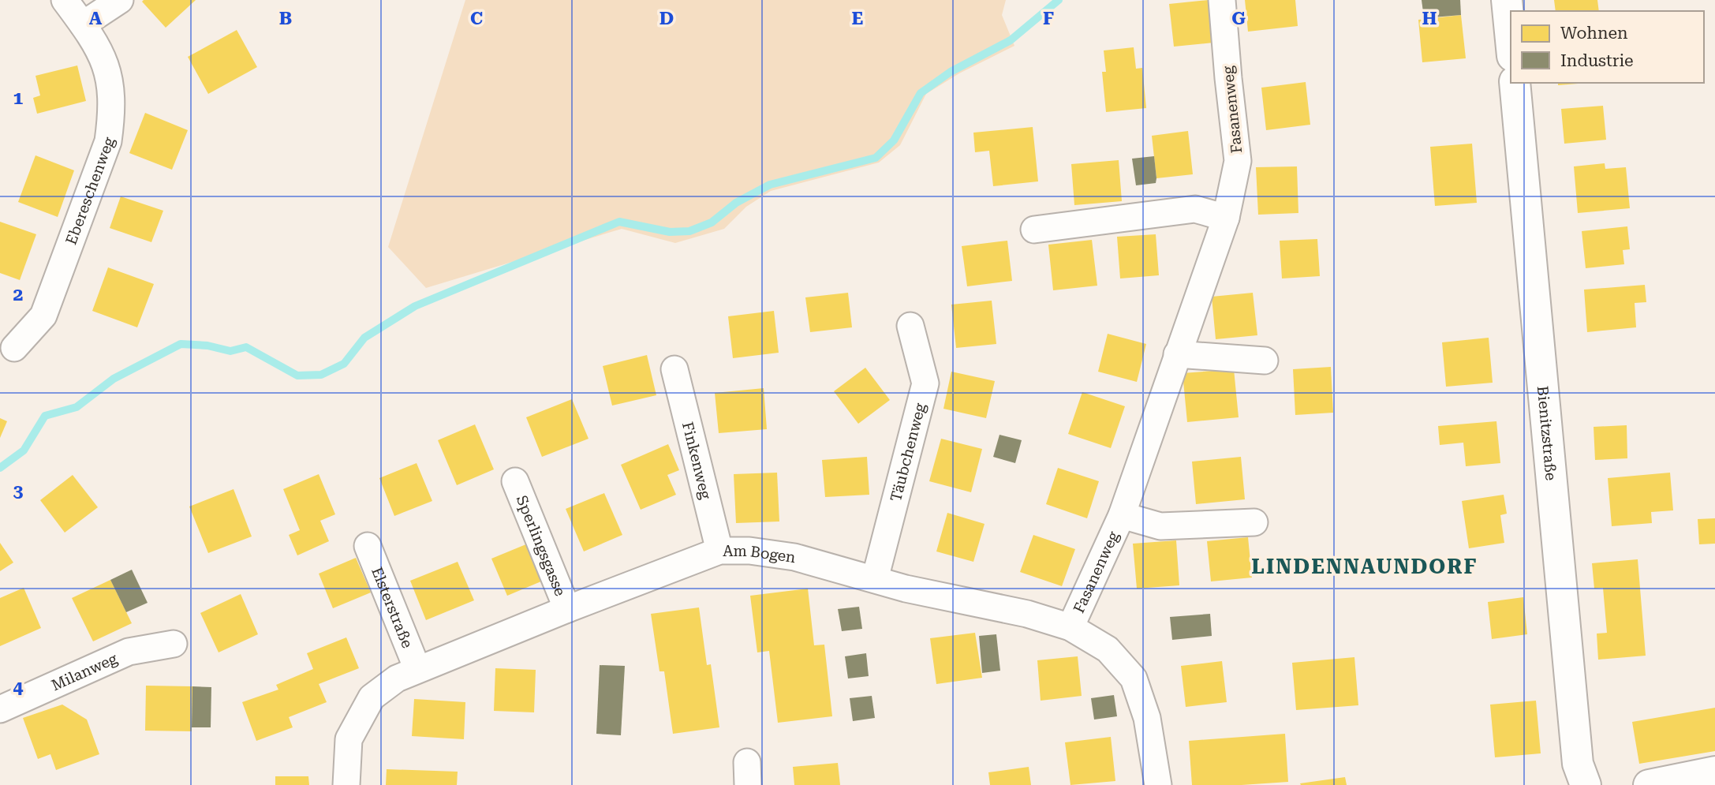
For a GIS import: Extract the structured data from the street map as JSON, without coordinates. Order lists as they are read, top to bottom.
{
  "streets": {
    "street": [
      "Fasanenweg",
      "Ebereschenweg",
      "Bienitzstraße",
      "Täubchenweg",
      "Finkenweg",
      "Sperlingsgasse",
      "Am Bogen",
      "Elsterstraße",
      "Milanweg"
    ]
  },
  "crossings": [
    ["Fasanenweg", "Am Bogen"],
    ["Täubchenweg", "Am Bogen"],
    ["Finkenweg", "Am Bogen"],
    ["Sperlingsgasse", "Am Bogen"],
    ["Am Bogen", "Elsterstraße"]
  ],
  "districts": ["LINDENNAUNDORF"],
  "legend": ["Wohnen", "Industrie"],
  "grid": {
    "columns": [
      "A",
      "B",
      "C",
      "D",
      "E",
      "F",
      "G",
      "H"
    ],
    "rows": [
      "1",
      "2",
      "3",
      "4"
    ]
  }
}
